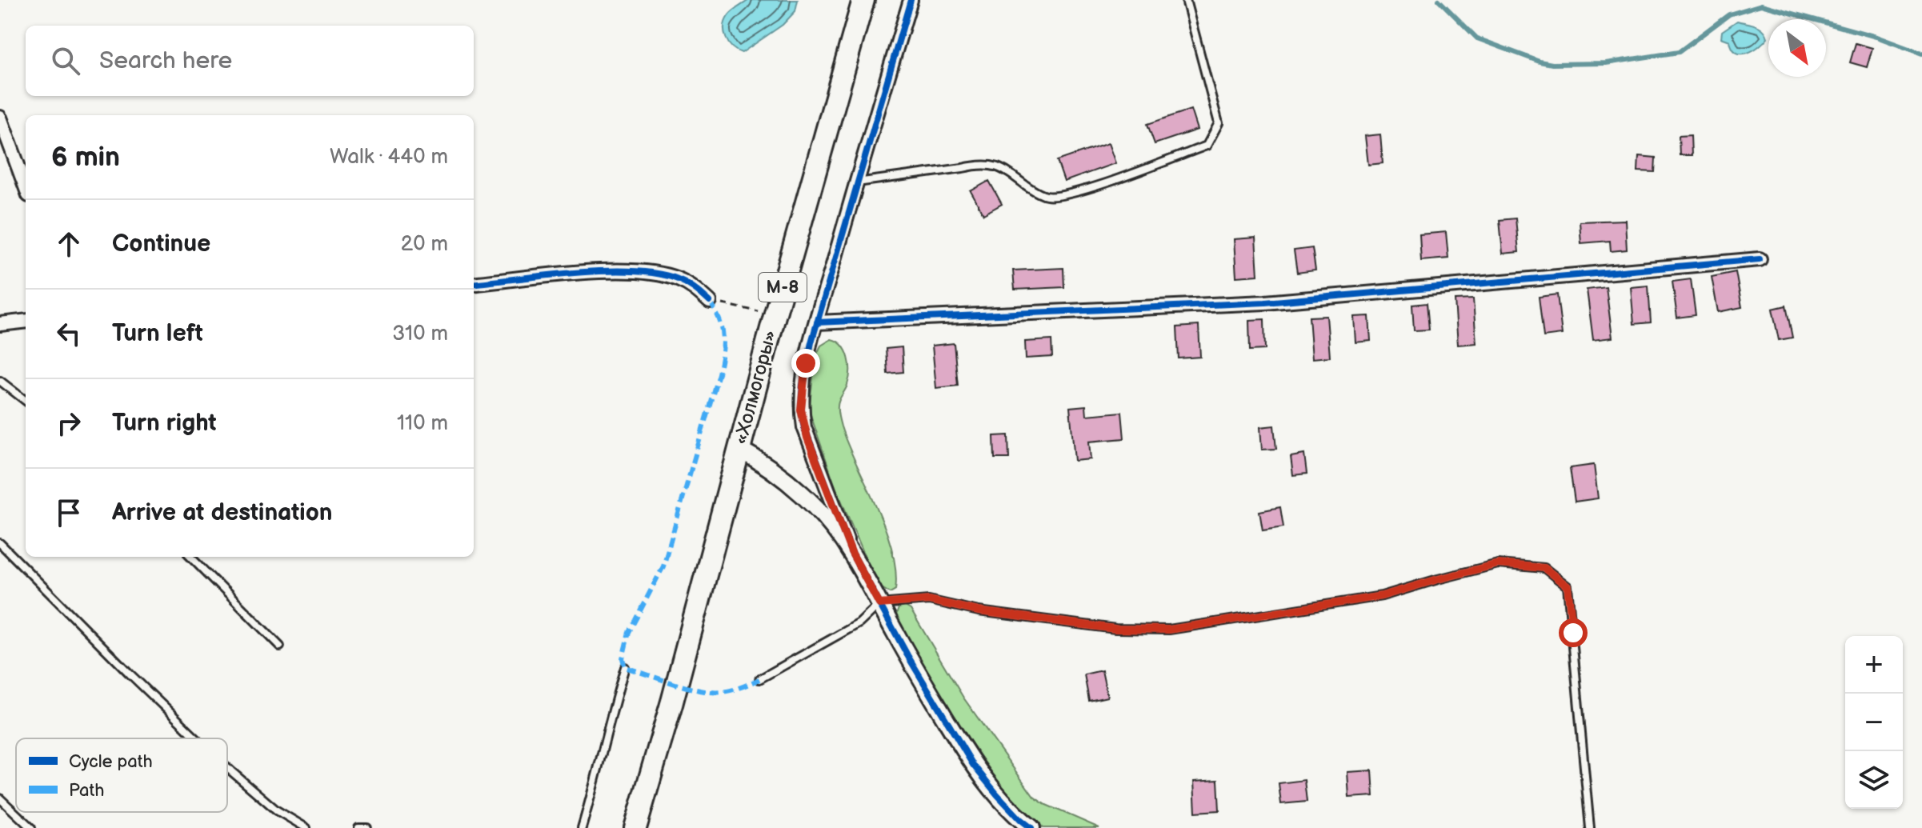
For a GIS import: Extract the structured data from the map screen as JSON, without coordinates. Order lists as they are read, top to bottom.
{
  "streets": {
    "highway": ["М-8", "«Холмогоры»"]
  },
  "legend": ["Cycle path", "Path"],
  "north": "bottom right",
  "page": {
    "search": "Search here",
    "heading": ["6 min", "Walk · 440 m"],
    "list": [
      ["Continue", "20 m"],
      ["Turn left", "310 m"],
      ["Turn right", "110 m"],
      "Arrive at destination"
    ],
    "map_buttons": ["+", "−"]
  }
}
